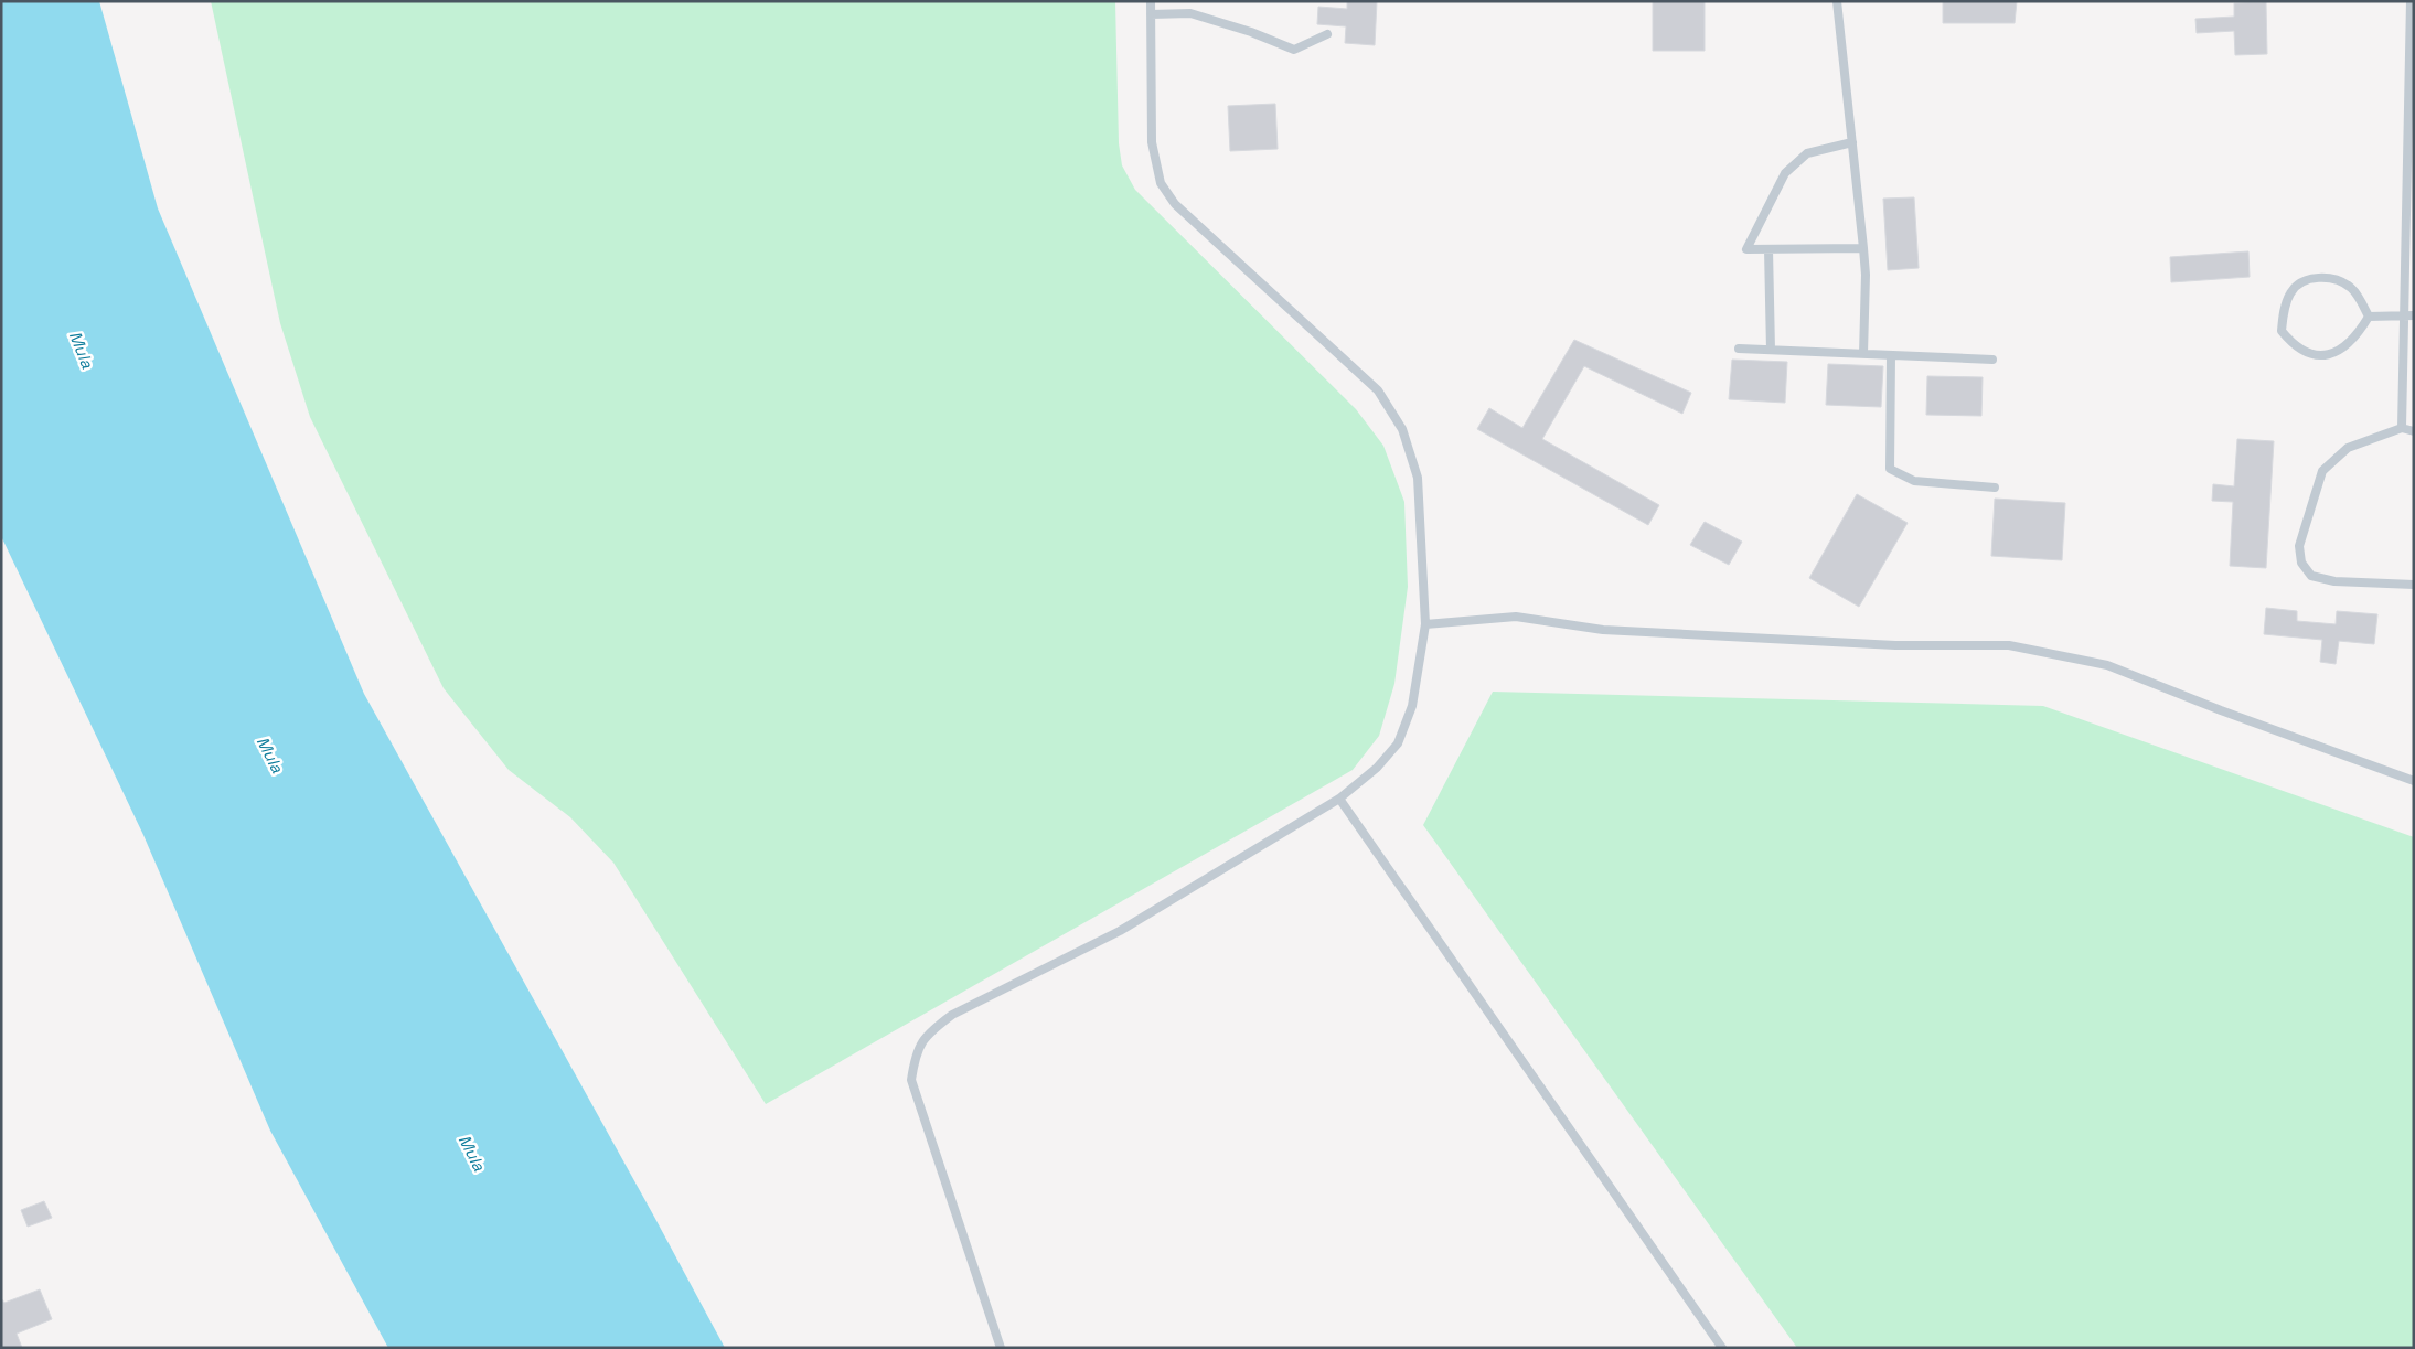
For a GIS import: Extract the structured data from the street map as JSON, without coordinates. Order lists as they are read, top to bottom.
{
  "water": ["Mula"]
}
